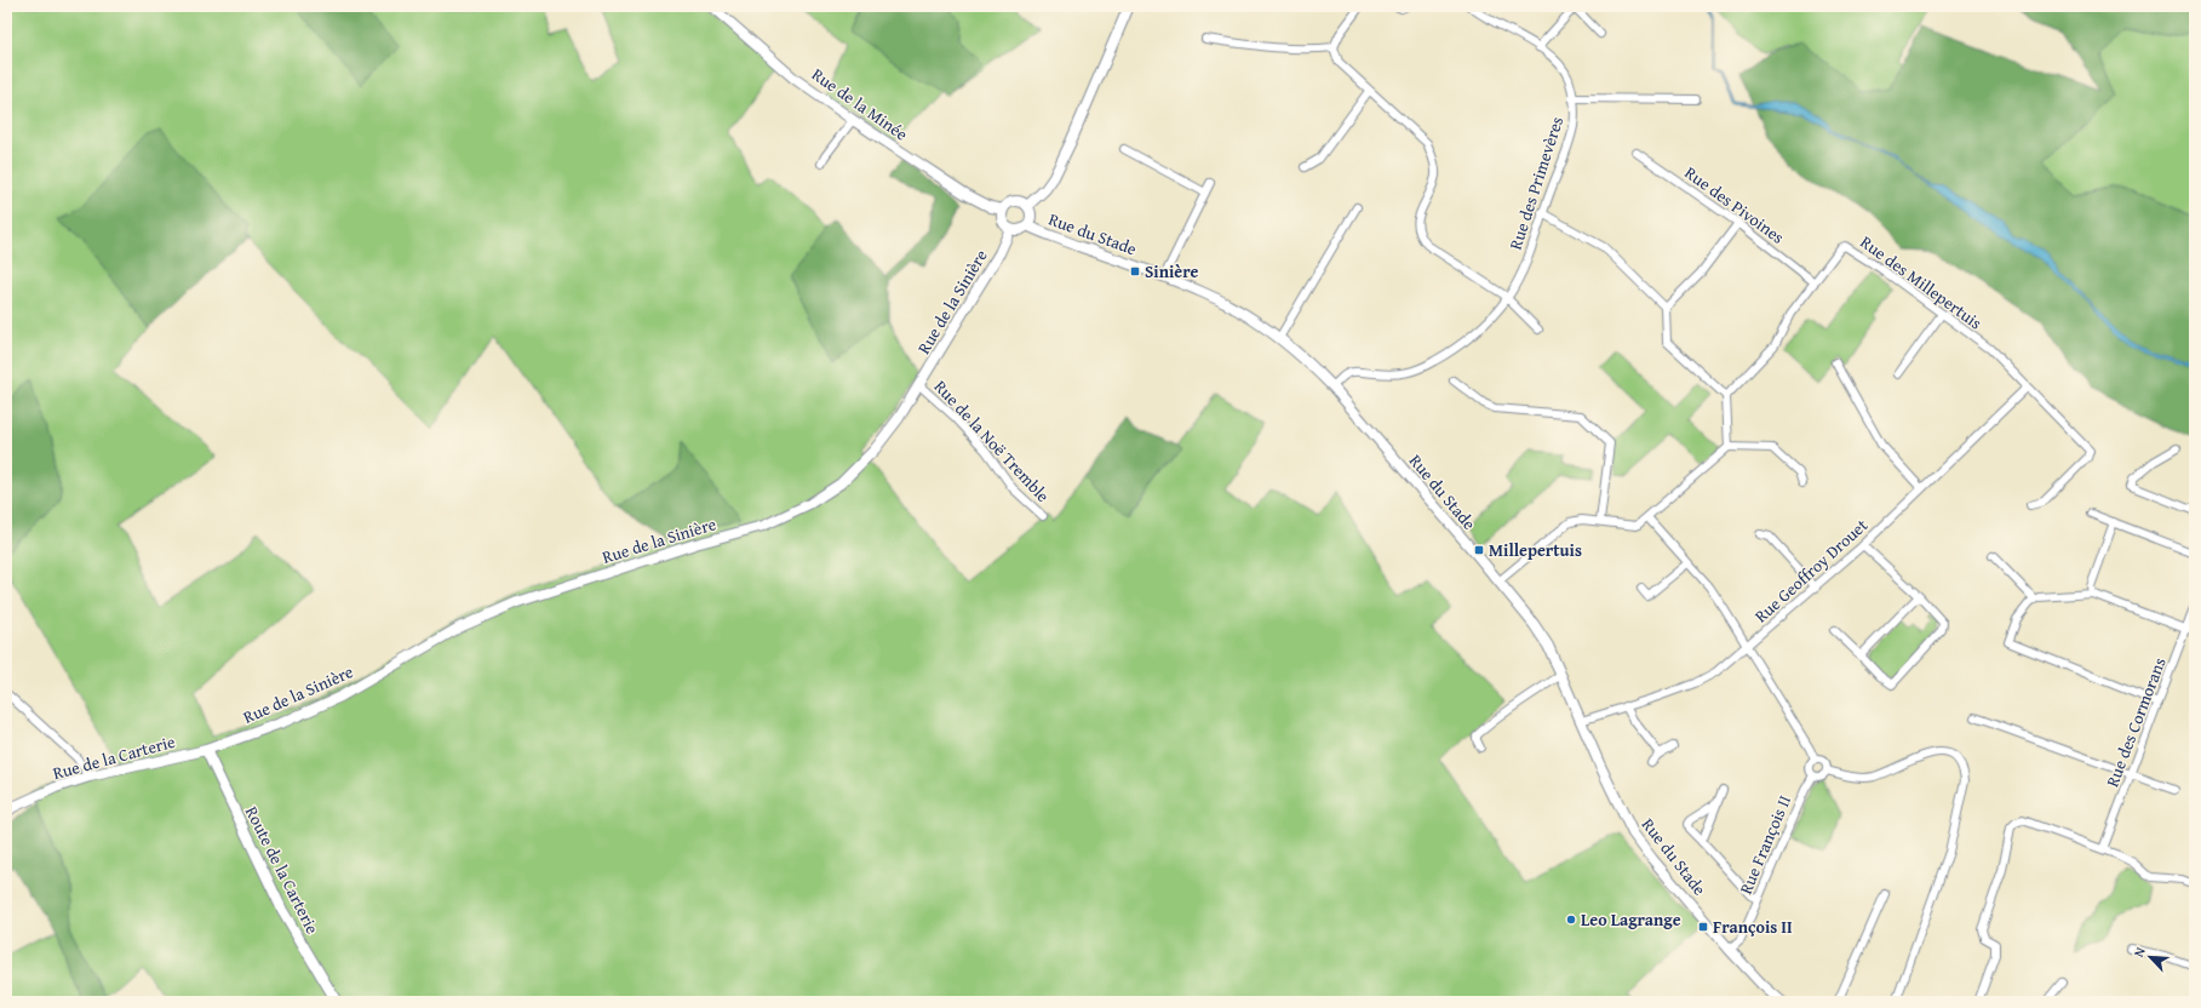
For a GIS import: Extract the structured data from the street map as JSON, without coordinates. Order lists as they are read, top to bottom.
{
  "streets": {
    "street": [
      "Rue de la Minée",
      "Rue des Primevères",
      "Rue des Pivoines",
      "Rue du Stade",
      "Rue des Millepertuis",
      "Rue de la Sinière",
      "Rue de la Noë Tremble",
      "Rue Geoffroy Drouet",
      "Rue des Cormorans",
      "Rue de la Carterie",
      "Rue François II",
      "Route de la Carterie"
    ]
  },
  "crossings": [
    ["Rue de la Minée", "Rue du Stade"],
    ["Rue de la Minée", "Rue de la Sinière"],
    ["Rue des Primevères", "Rue du Stade"],
    ["Rue des Pivoines", "Rue des Millepertuis"],
    ["Rue du Stade", "Rue de la Sinière"],
    ["Rue du Stade", "Rue Geoffroy Drouet"],
    ["Rue du Stade", "Rue François II"],
    ["Rue des Millepertuis", "Rue Geoffroy Drouet"],
    ["Rue de la Sinière", "Rue de la Noë Tremble"],
    ["Rue de la Sinière", "Rue de la Carterie"],
    ["Rue de la Sinière", "Route de la Carterie"],
    ["Rue de la Carterie", "Route de la Carterie"]
  ],
  "places": {
    "transit": ["Sinière", "Millepertuis", "François II"],
    "other": ["Leo Lagrange"]
  },
  "north": "top left"
}
